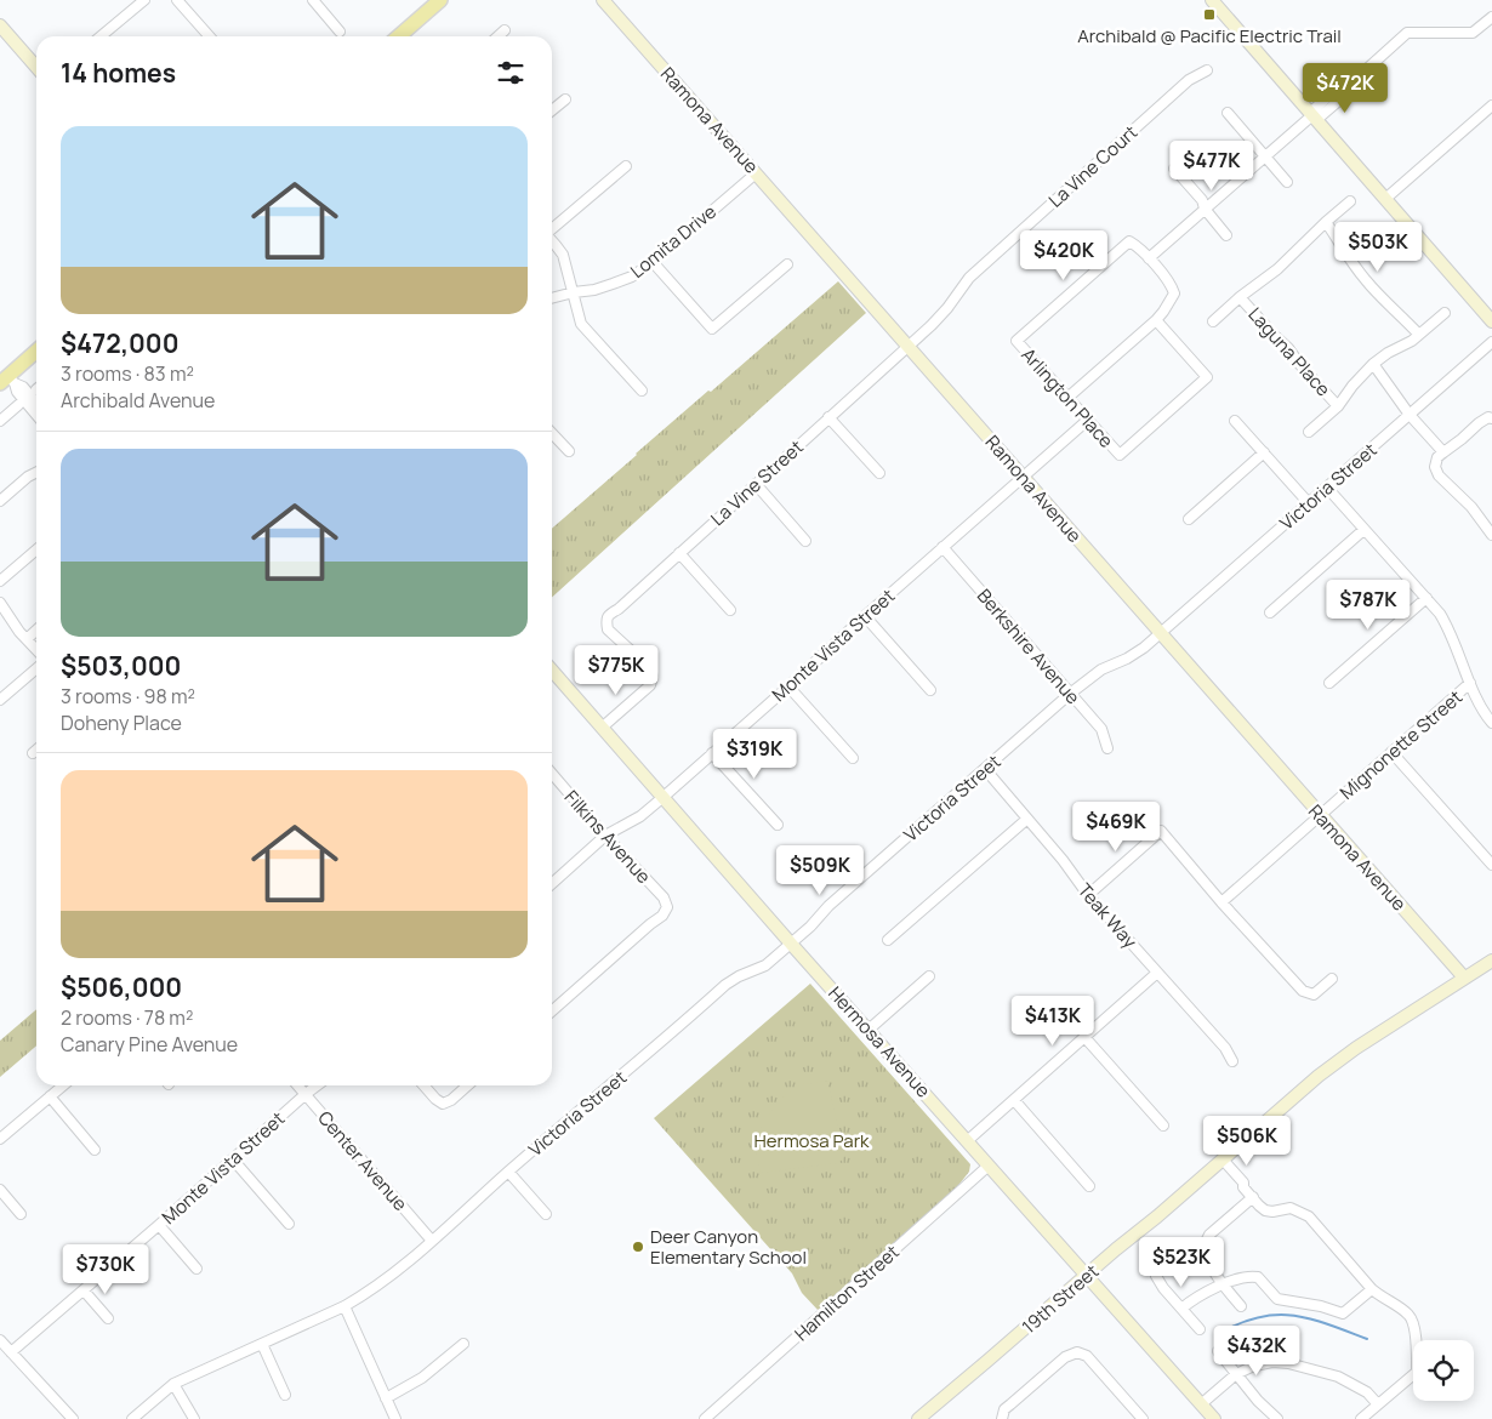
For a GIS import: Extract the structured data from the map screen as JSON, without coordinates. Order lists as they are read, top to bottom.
{
  "streets": {
    "street": [
      "Ramona Avenue",
      "La Vine Court",
      "Lomita Drive",
      "Laguna Place",
      "Arlington Place",
      "La Vine Street",
      "Victoria Street",
      "Monte Vista Street",
      "Berkshire Avenue",
      "Mignonette Street",
      "Filkins Avenue",
      "Teak Way",
      "Hermosa Avenue",
      "Center Avenue",
      "Hamilton Street",
      "19th Street"
    ]
  },
  "crossings": [
    ["Ramona Avenue", "La Vine Court"],
    ["Ramona Avenue", "Lomita Drive"],
    ["Ramona Avenue", "La Vine Street"],
    ["Ramona Avenue", "Victoria Street"],
    ["Ramona Avenue", "Monte Vista Street"],
    ["Ramona Avenue", "Mignonette Street"],
    ["Ramona Avenue", "19th Street"],
    ["La Vine Court", "La Vine Street"],
    ["Arlington Place", "Monte Vista Street"],
    ["La Vine Street", "Hermosa Avenue"],
    ["Victoria Street", "Berkshire Avenue"],
    ["Victoria Street", "Teak Way"],
    ["Victoria Street", "Hermosa Avenue"],
    ["Victoria Street", "Center Avenue"],
    ["Monte Vista Street", "Berkshire Avenue"],
    ["Monte Vista Street", "Filkins Avenue"],
    ["Monte Vista Street", "Hermosa Avenue"],
    ["Monte Vista Street", "Center Avenue"],
    ["Hermosa Avenue", "Hamilton Street"],
    ["Hermosa Avenue", "19th Street"]
  ],
  "parks": ["Hermosa Park"],
  "places": {
    "transit": ["Archibald @ Pacific Electric Trail"],
    "other": ["Deer Canyon Elementary School"]
  },
  "page": {
    "heading": "14 homes",
    "price": [
      "$472K",
      "$477K",
      "$503K",
      "$420K",
      "$787K",
      "$775K",
      "$319K",
      "$469K",
      "$509K",
      "$413K",
      "$506K",
      "$523K",
      "$730K",
      "$432K"
    ],
    "list": [
      {
        "name": "$472,000",
        "note": "3 rooms · 83 m² · Archibald Avenue"
      },
      {
        "name": "$503,000",
        "note": "3 rooms · 98 m² · Doheny Place"
      },
      {
        "name": "$506,000",
        "note": "2 rooms · 78 m² · Canary Pine Avenue"
      }
    ]
  }
}
